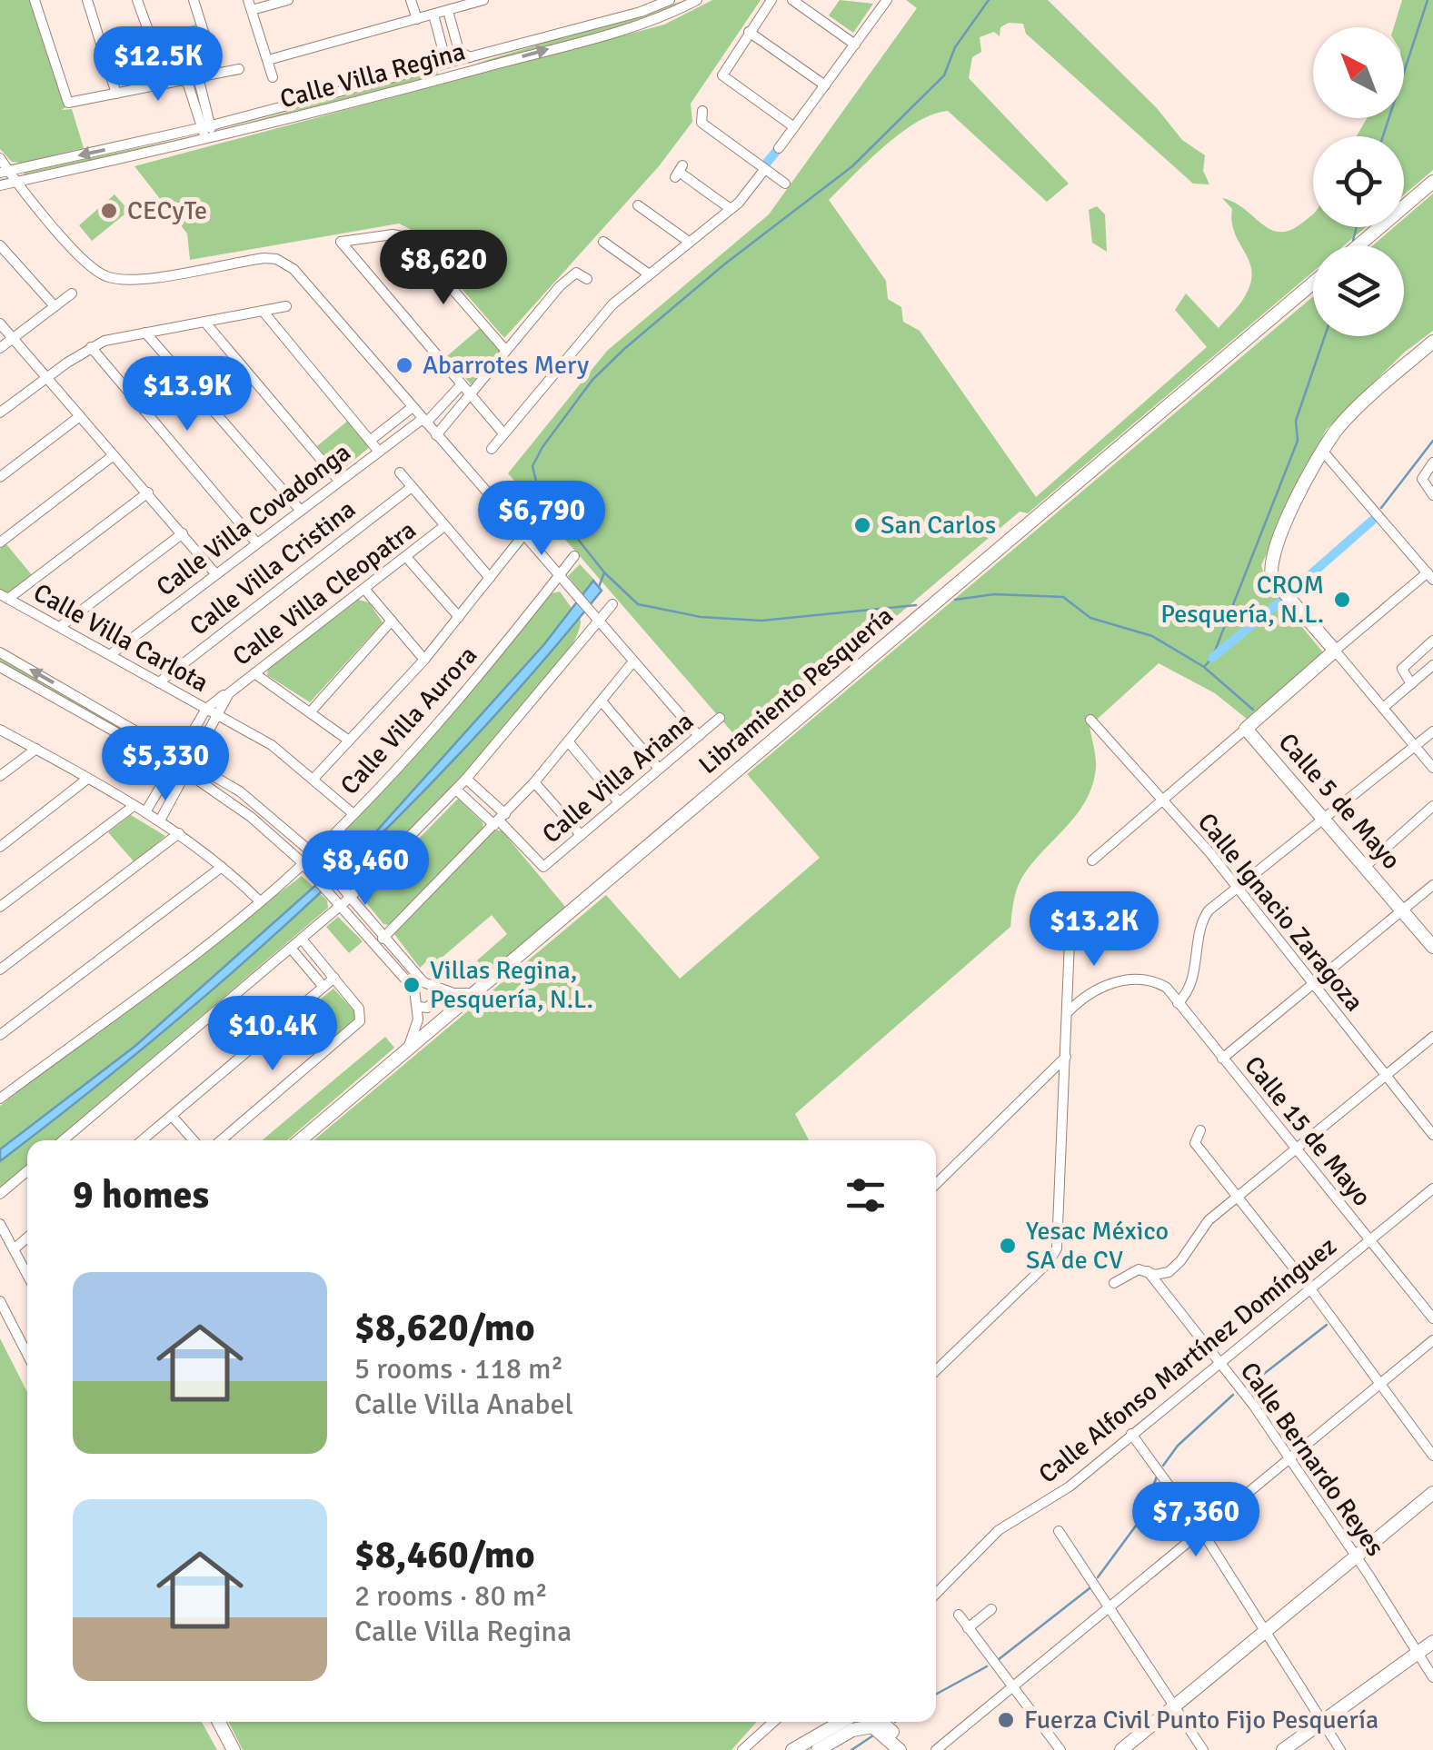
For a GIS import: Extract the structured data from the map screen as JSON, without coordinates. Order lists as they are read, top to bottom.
{
  "streets": {
    "main road": ["Libramiento Pesquería", "Calle 5 de Mayo"],
    "street": [
      "Calle Villa Regina",
      "Calle Villa Covadonga",
      "Calle Villa Cristina",
      "Calle Villa Cleopatra",
      "Calle Villa Carlota",
      "Calle Villa Aurora",
      "Calle Villa Ariana",
      "Calle Ignacio Zaragoza",
      "Calle 15 de Mayo",
      "Calle Alfonso Martínez Domínguez",
      "Calle Bernardo Reyes"
    ]
  },
  "crossings": [
    ["Calle Villa Covadonga", "Calle Villa Carlota"],
    ["Calle Villa Cristina", "Calle Villa Carlota"],
    ["Calle Villa Cleopatra", "Calle Villa Carlota"],
    ["Calle Villa Carlota", "Calle Villa Aurora"],
    ["Calle 15 de Mayo", "Calle Alfonso Martínez Domínguez"],
    ["Calle Alfonso Martínez Domínguez", "Calle Bernardo Reyes"]
  ],
  "places": [
    "CECyTe",
    "Abarrotes Mery",
    "San Carlos",
    "CROM Pesquería, N.L.",
    "Villas Regina, Pesquería, N.L.",
    "Yesac México SA de CV",
    "Fuerza Civil Punto Fijo Pesquería"
  ],
  "north": "top left",
  "page": {
    "price": [
      "$12.5K",
      "$8,620",
      "$13.9K",
      "$6,790",
      "$5,330",
      "$8,460",
      "$13.2K",
      "$10.4K",
      "$7,360"
    ],
    "heading": "9 homes",
    "list": [
      {
        "name": "$8,620/mo",
        "note": "5 rooms · 118 m² · Calle Villa Anabel"
      },
      {
        "name": "$8,460/mo",
        "note": "2 rooms · 80 m² · Calle Villa Regina"
      }
    ]
  }
}
